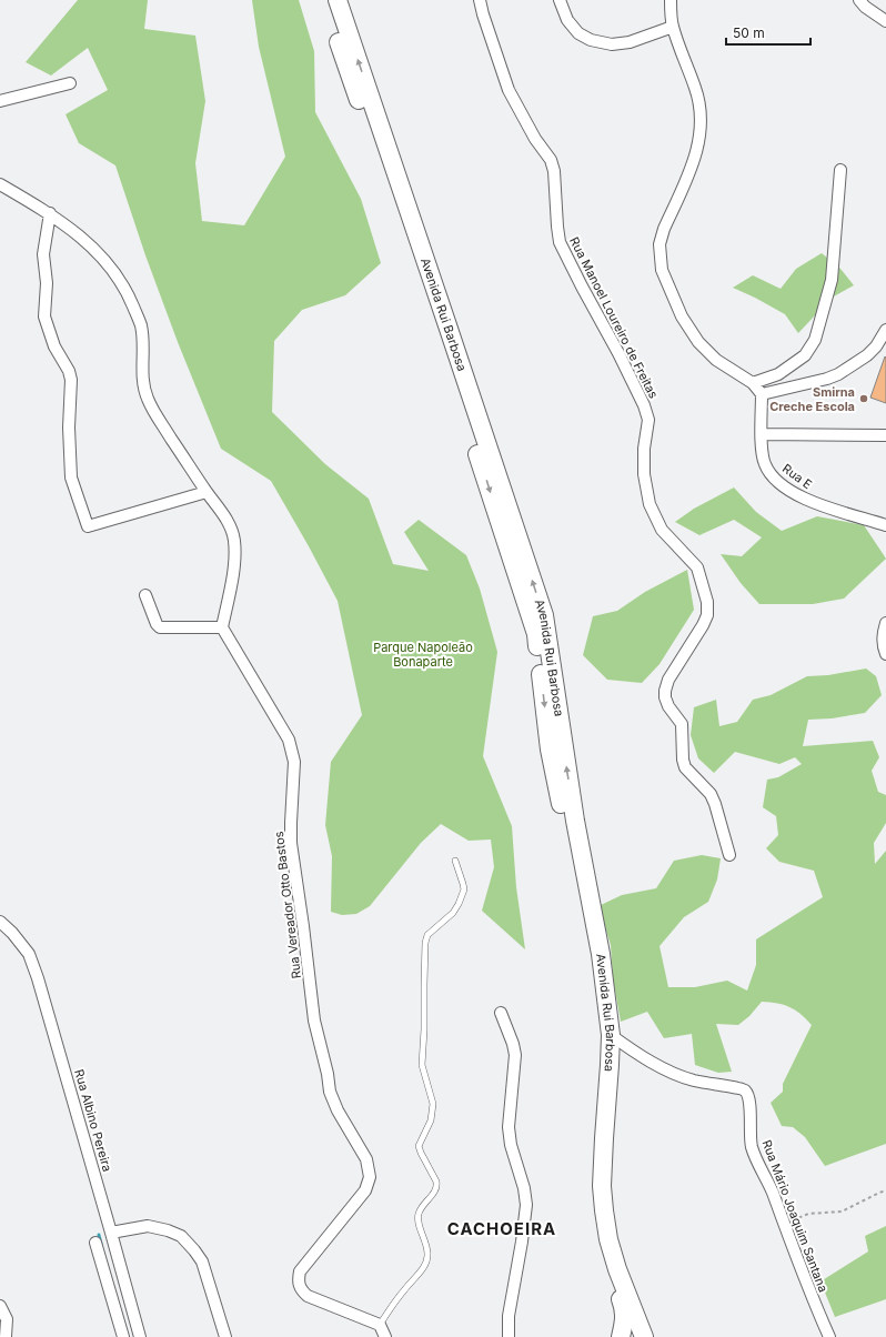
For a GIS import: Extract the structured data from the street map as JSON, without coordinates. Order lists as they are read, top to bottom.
{
  "streets": {
    "main road": ["Avenida Rui Barbosa"],
    "street": [
      "Rua Manoel Loureiro de Freitas",
      "Rua E",
      "Rua Vereador Otto Bastos",
      "Rua Albino Pereira",
      "Rua Mário Joaquim Santana"
    ]
  },
  "crossings": [
    ["Avenida Rui Barbosa", "Rua Mário Joaquim Santana"]
  ],
  "districts": ["CACHOEIRA"],
  "parks": ["Parque Napoleão Bonaparte"],
  "places": ["Smirna Creche Escola"],
  "scale_bar": "50 m"
}
